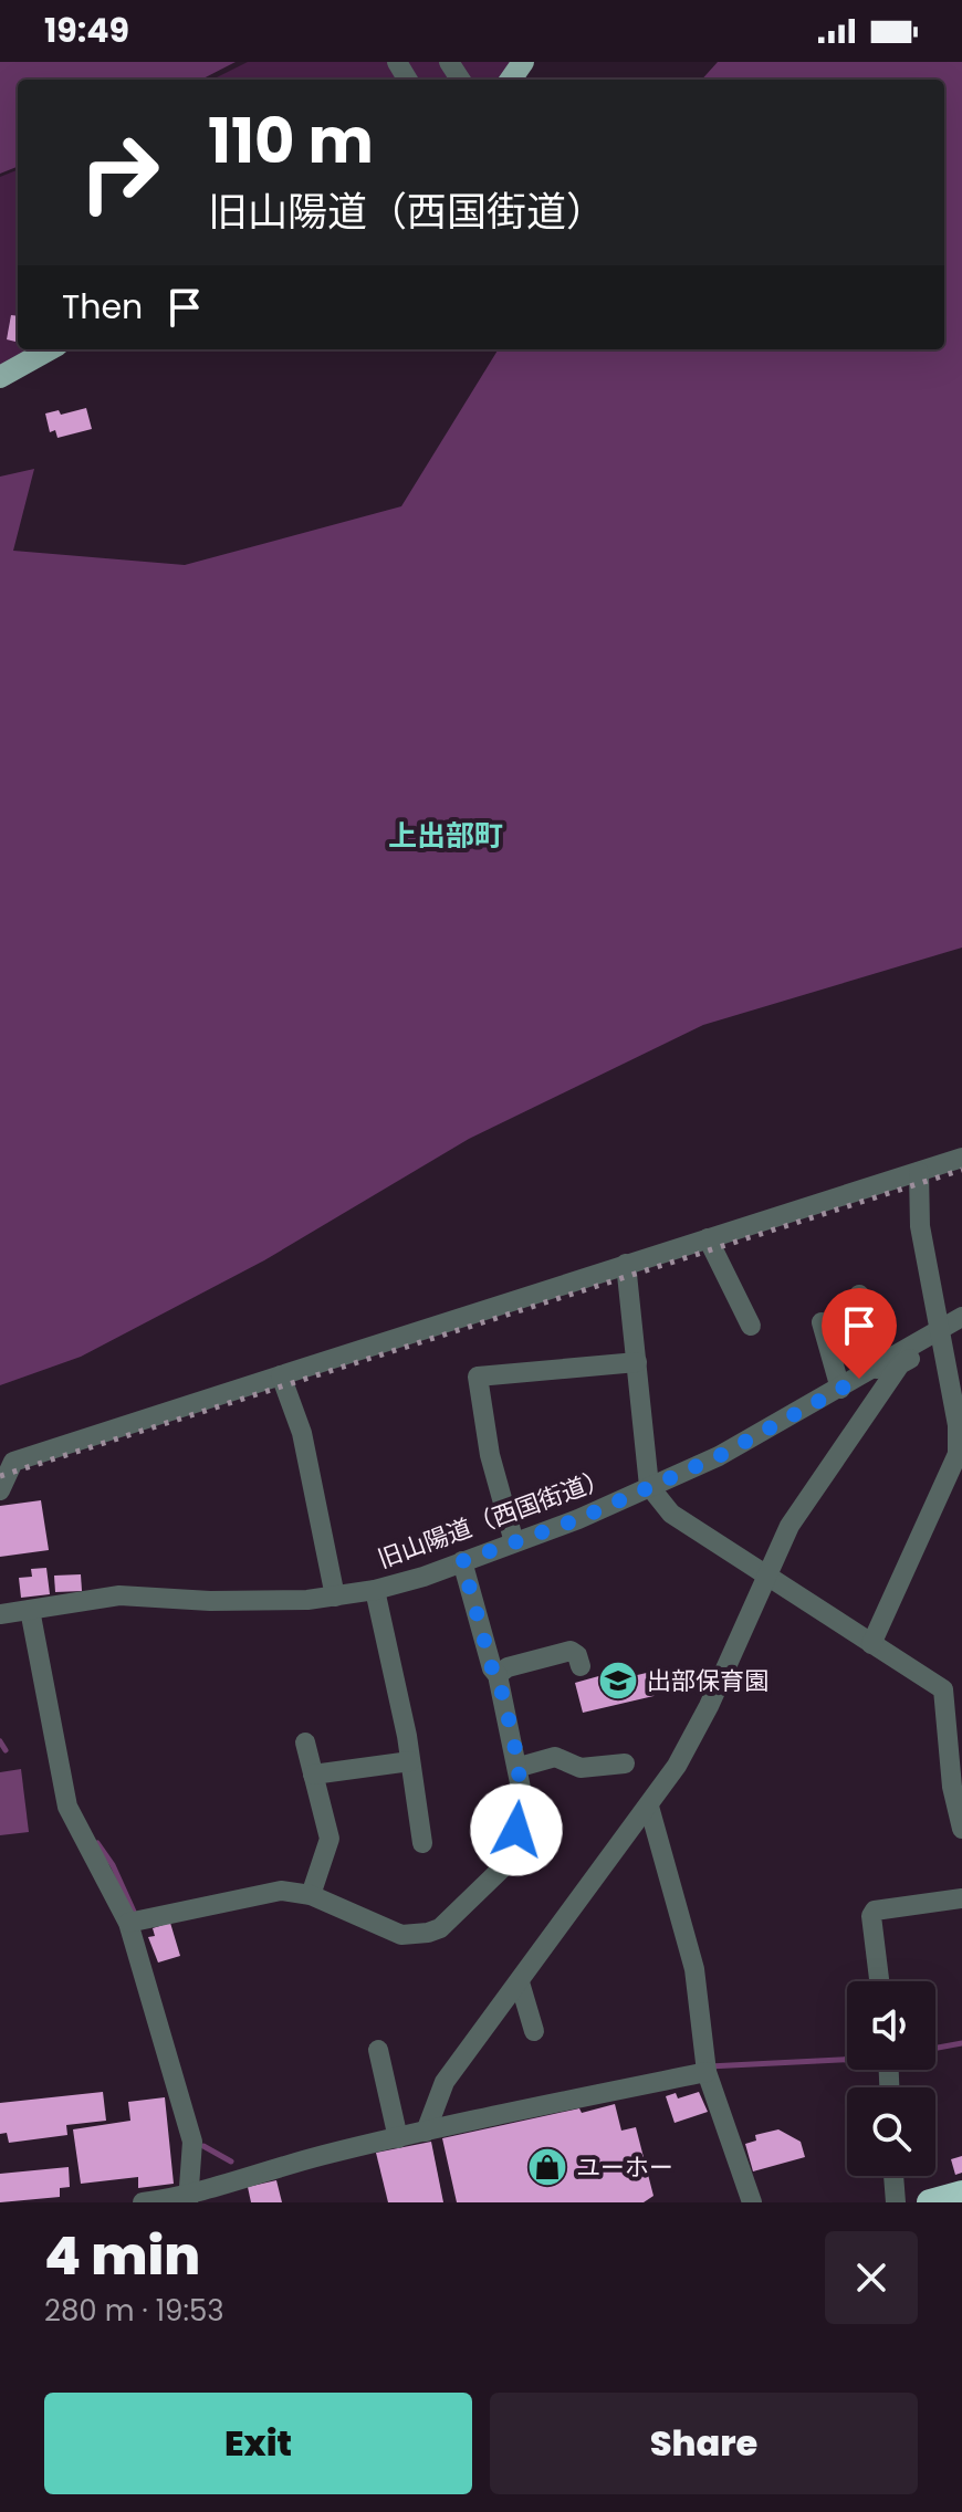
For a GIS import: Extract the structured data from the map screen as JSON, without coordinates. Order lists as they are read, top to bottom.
{
  "streets": {
    "street": ["旧山陽道（西国街道）"]
  },
  "districts": ["上出部町"],
  "places": {
    "school or university": ["出部保育園"],
    "shop": ["ユーホー"]
  },
  "page": {
    "status": "19:49",
    "turn": ["110 m", "旧山陽道（西国街道）"],
    "then": "Then",
    "heading": ["4 min", "280 m · 19:53"],
    "buttons": ["Exit", "Share"]
  }
}
